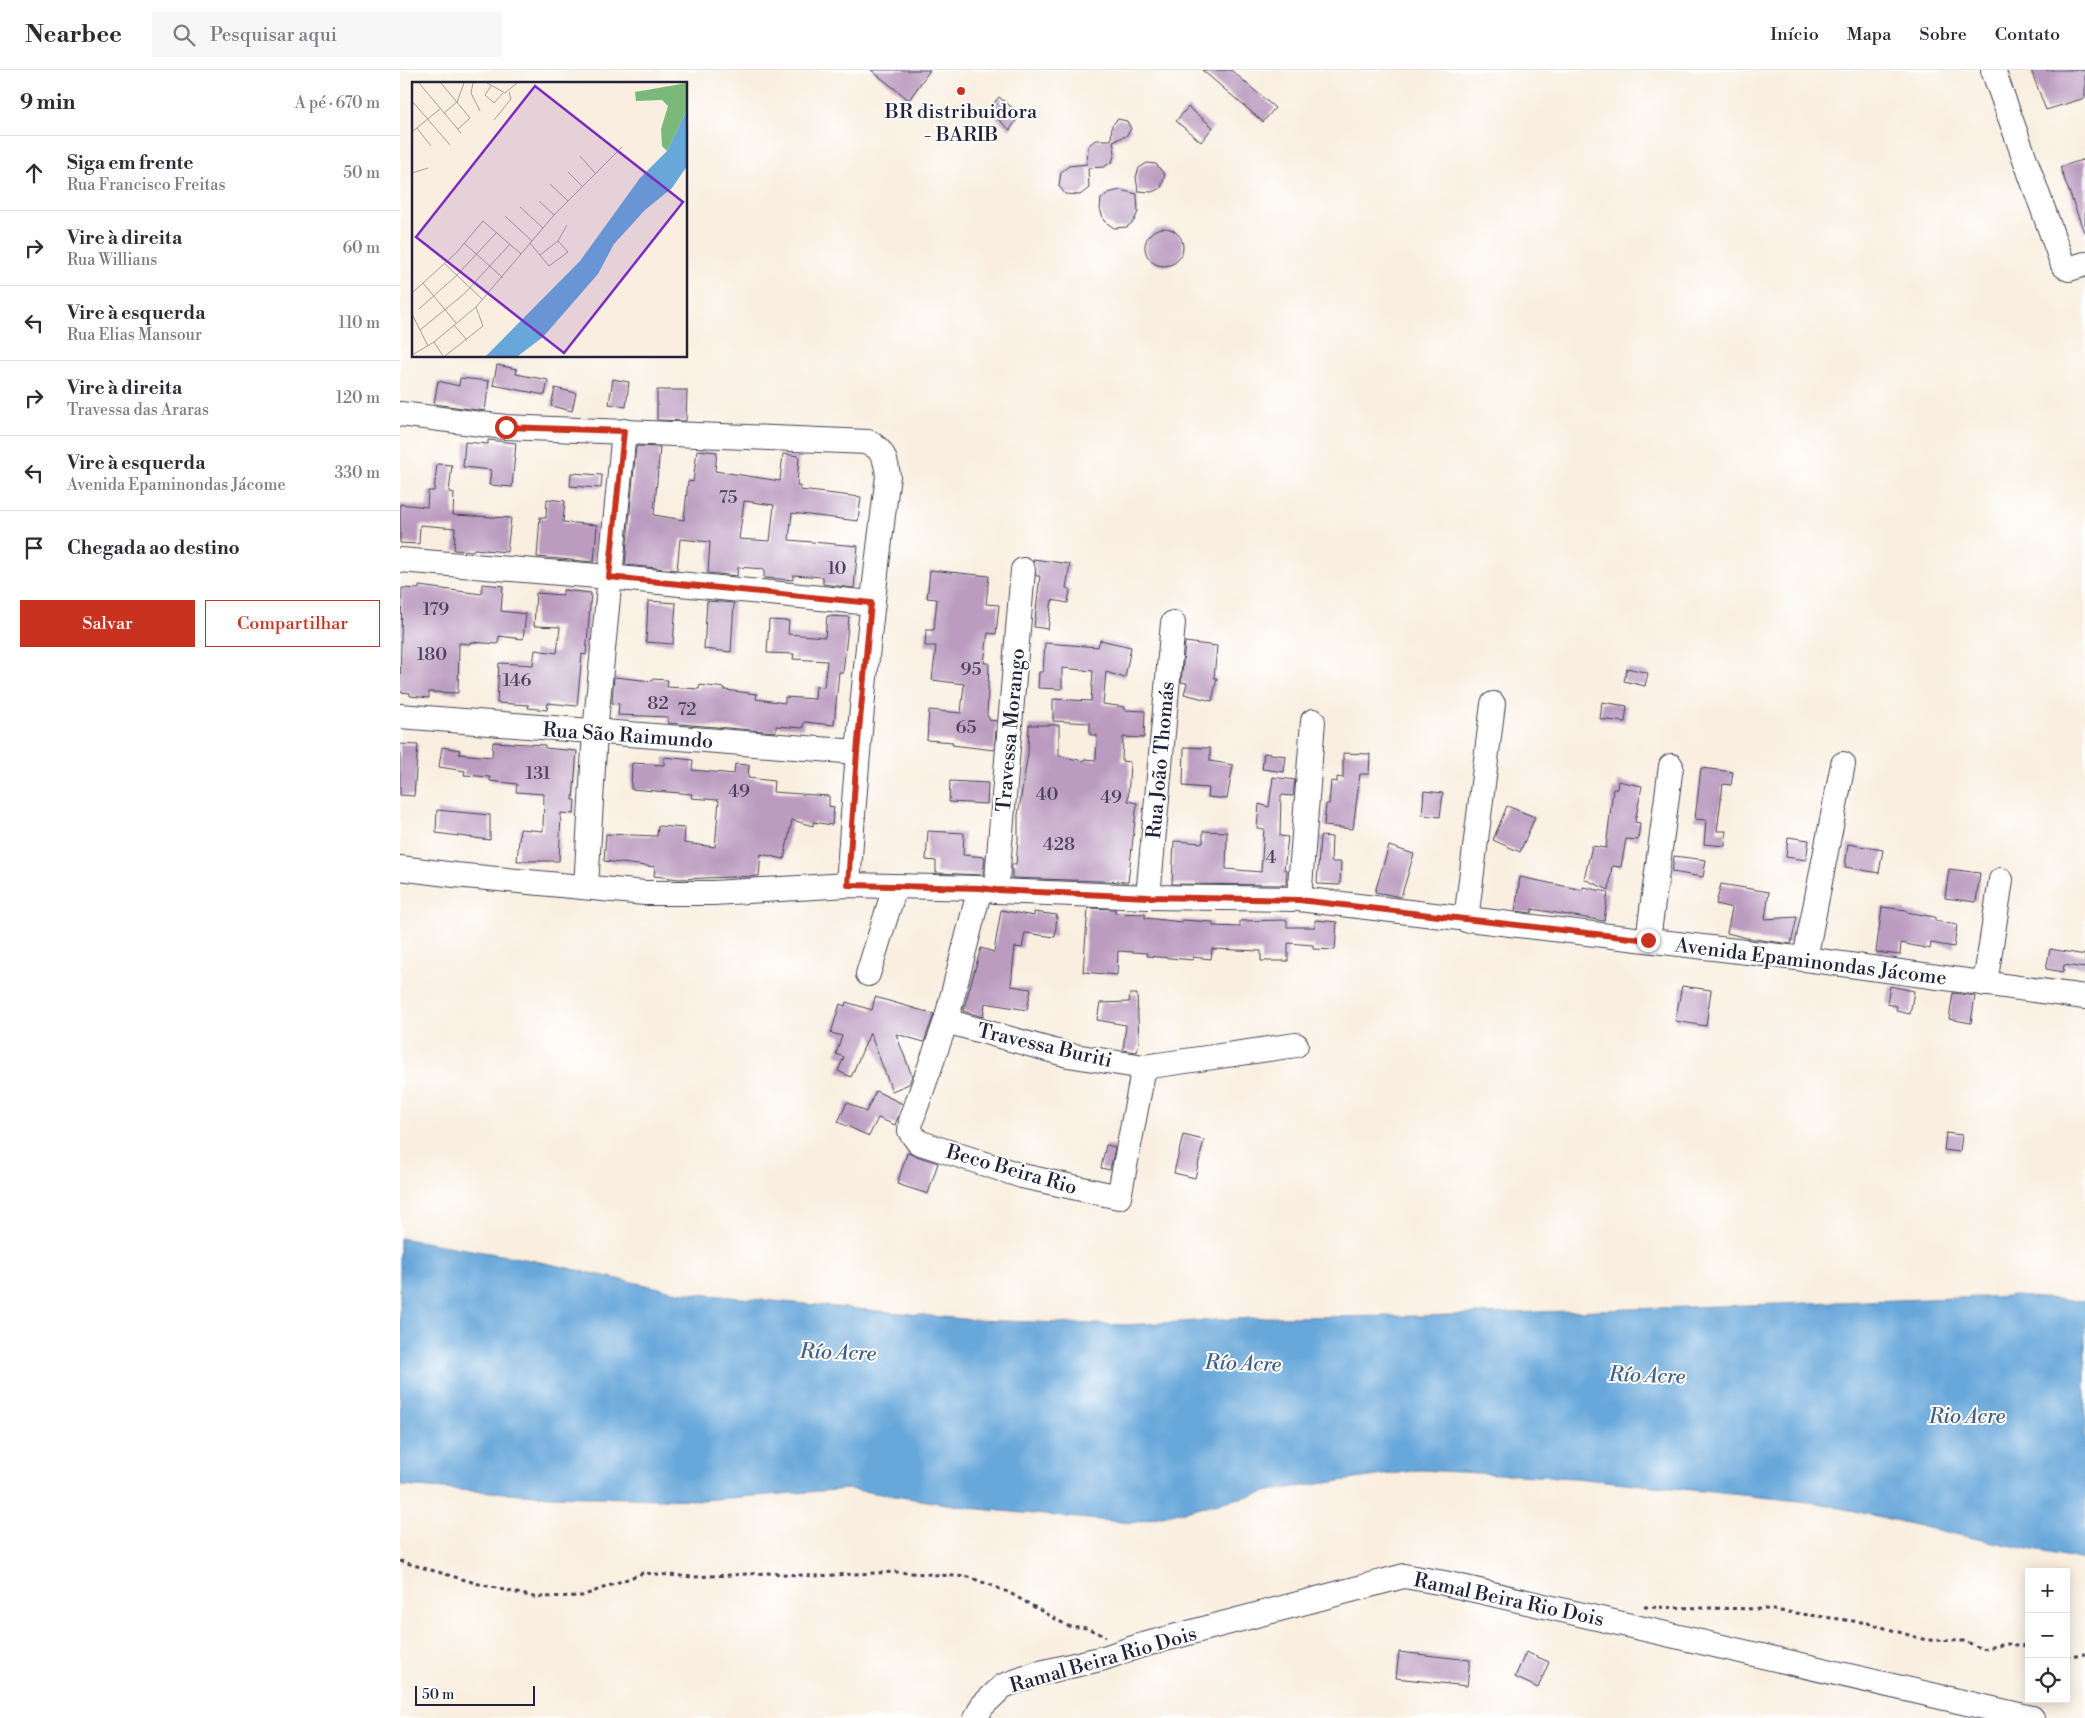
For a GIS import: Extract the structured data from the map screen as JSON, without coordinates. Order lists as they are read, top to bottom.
{
  "streets": {
    "street": [
      "Travessa Morango",
      "Rua São Raimundo",
      "Rua João Thomás",
      "Avenida Epaminondas Jácome",
      "Travessa Buriti",
      "Beco Beira Rio",
      "Ramal Beira Rio Dois"
    ]
  },
  "crossings": [
    ["Travessa Morango", "Avenida Epaminondas Jácome"],
    ["Travessa Morango", "Travessa Buriti"],
    ["Travessa Morango", "Beco Beira Rio"],
    ["Rua João Thomás", "Avenida Epaminondas Jácome"],
    ["Travessa Buriti", "Beco Beira Rio"]
  ],
  "water": ["Río Acre", "Rio Acre"],
  "places": ["BR distribuidora - BARIB"],
  "house_numbers": [
    "75",
    "10",
    "179",
    "180",
    "95",
    "146",
    "82",
    "72",
    "65",
    "131",
    "49",
    "40",
    "49",
    "428",
    "4"
  ],
  "scale_bar": "50 m",
  "page": {
    "header": "Nearbee",
    "search": "Pesquisar aqui",
    "nav": [
      "Início",
      "Mapa",
      "Sobre",
      "Contato"
    ],
    "heading": ["9 min", "A pé · 670 m"],
    "list": [
      ["Siga em frente", "Rua Francisco Freitas", "50 m"],
      ["Vire à direita", "Rua Willians", "60 m"],
      ["Vire à esquerda", "Rua Elias Mansour", "110 m"],
      ["Vire à direita", "Travessa das Araras", "120 m"],
      ["Vire à esquerda", "Avenida Epaminondas Jácome", "330 m"],
      "Chegada ao destino"
    ],
    "buttons": ["Salvar", "Compartilhar"],
    "map_buttons": ["+", "−"],
    "scale": "50 m"
  }
}
